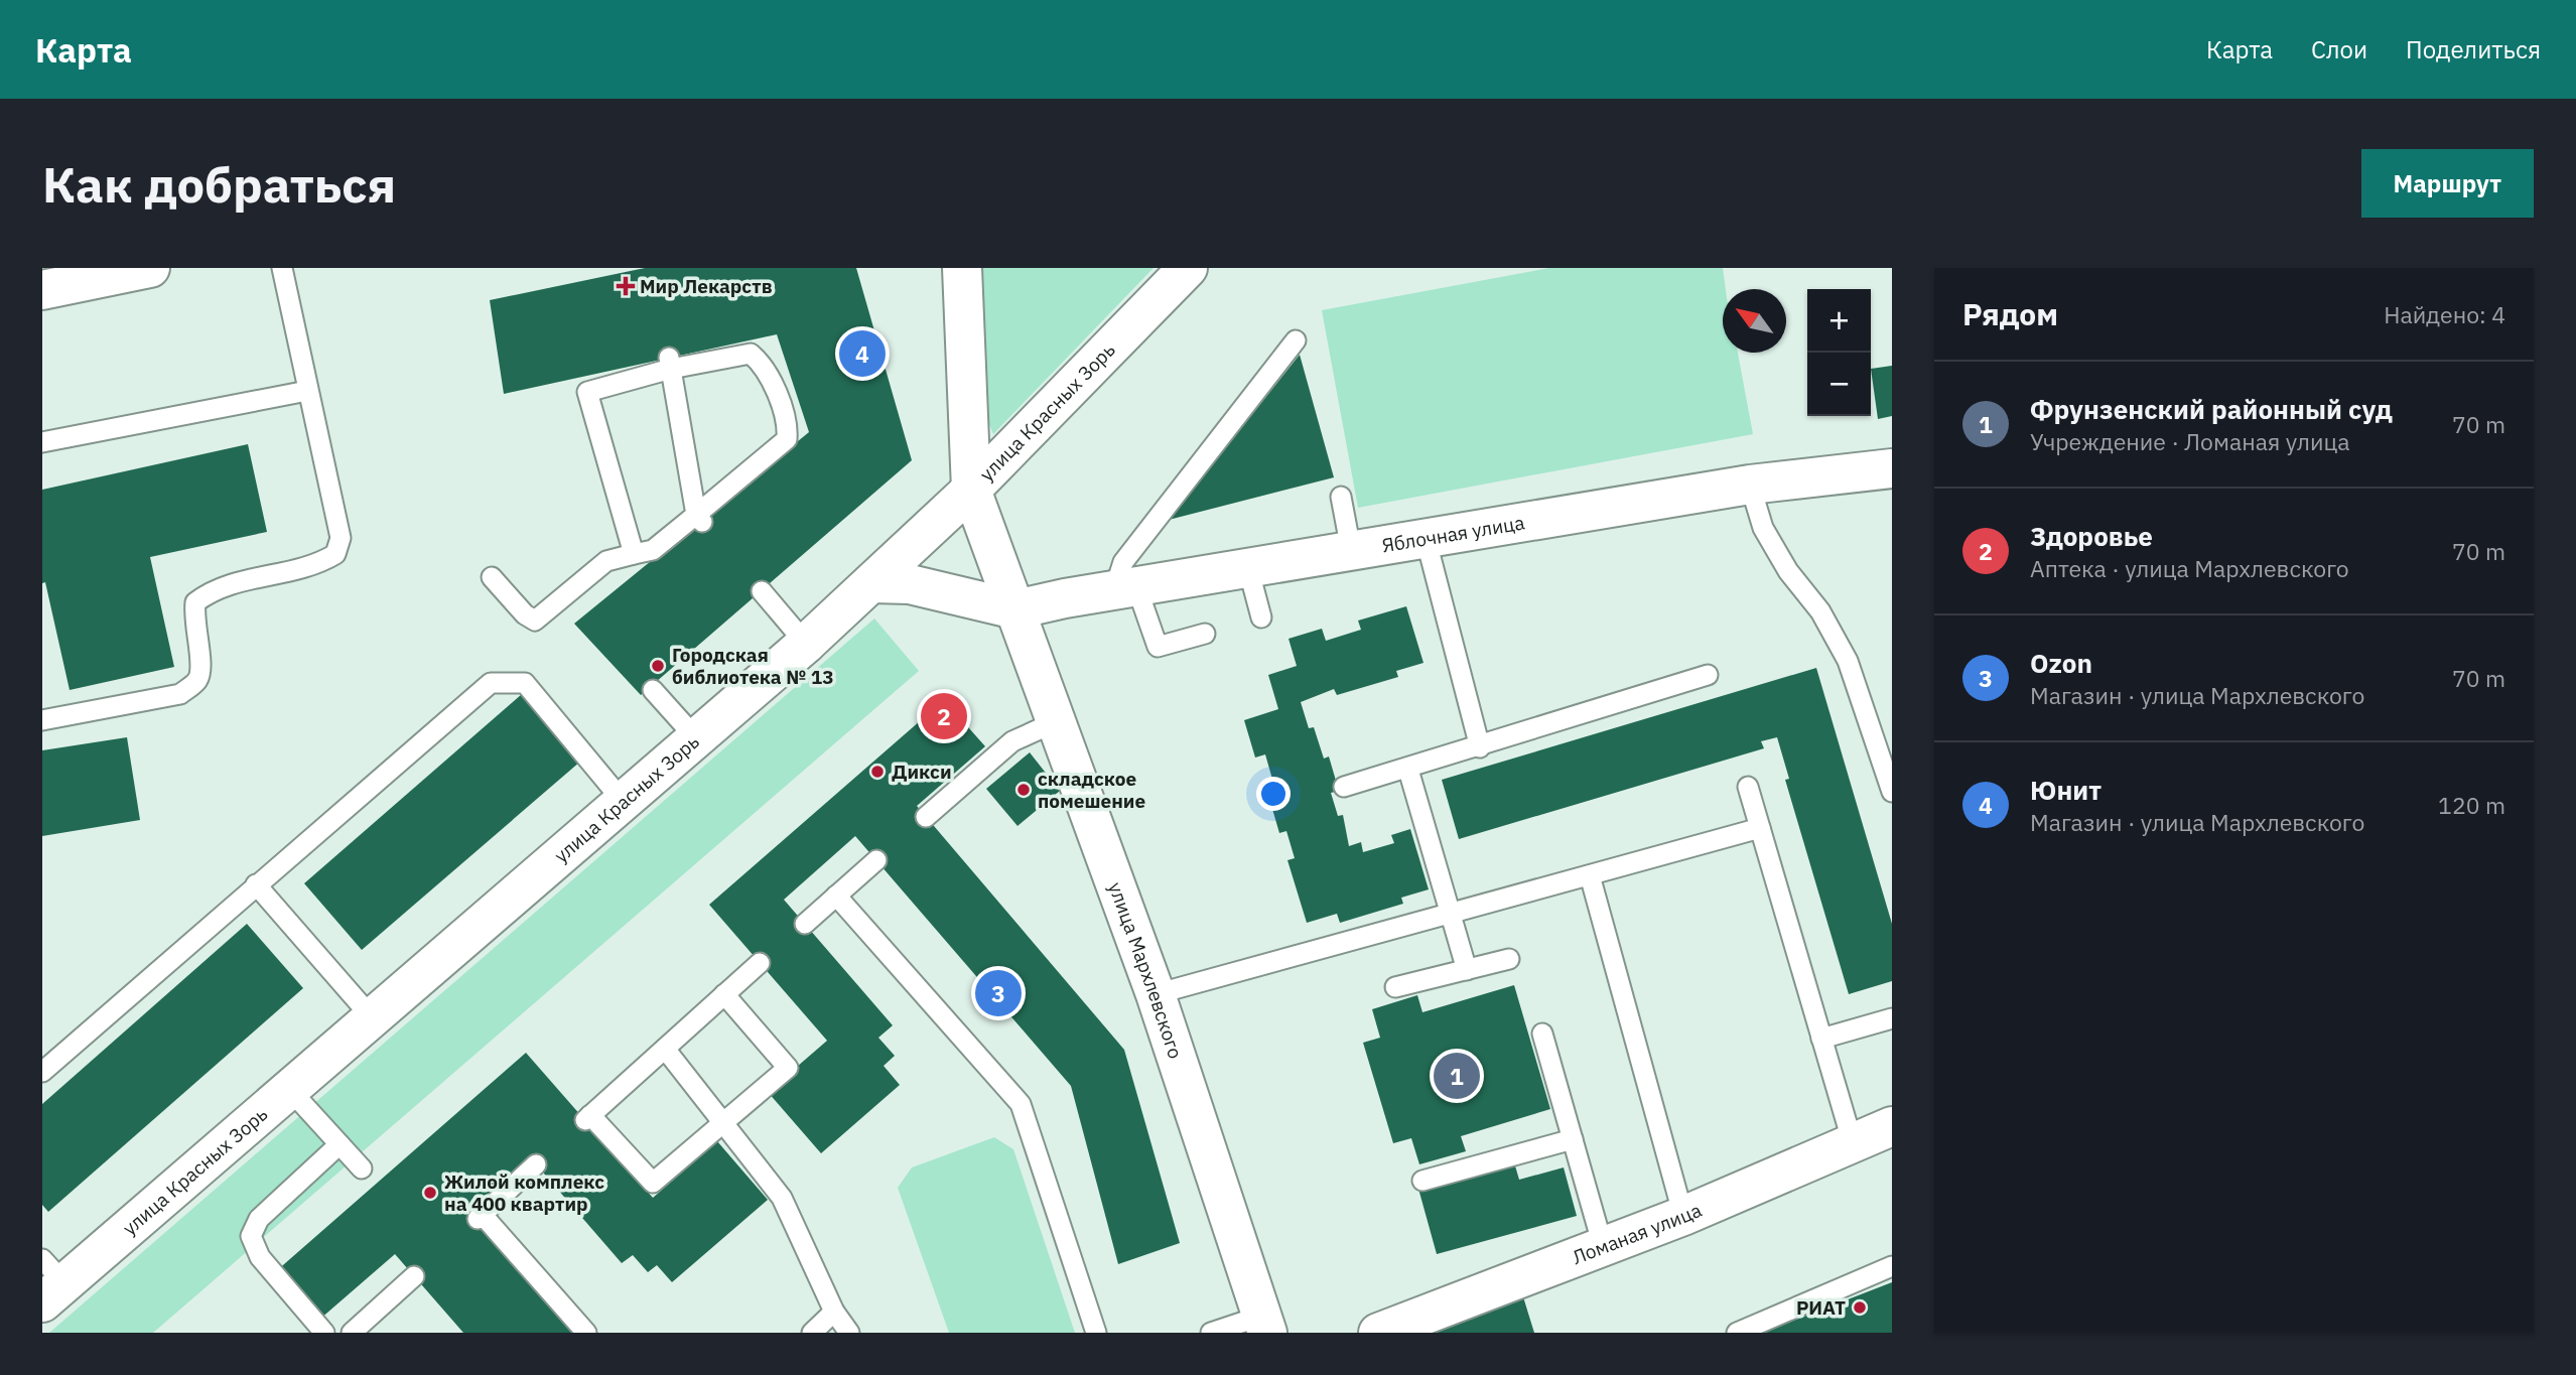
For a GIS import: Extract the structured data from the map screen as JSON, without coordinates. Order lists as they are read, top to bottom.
{
  "streets": {
    "street": [
      "улица Красных Зорь",
      "Яблочная улица",
      "улица Мархлевского",
      "Ломаная улица"
    ]
  },
  "crossings": [
    ["улица Красных Зорь", "улица Мархлевского"],
    ["Яблочная улица", "улица Мархлевского"]
  ],
  "places": {
    "health": ["Мир Лекарств"],
    "other": [
      "Городская библиотека № 13",
      "Дикси",
      "складское помешение",
      "Жилой комплекс на 400 квартир",
      "РИАТ"
    ]
  },
  "north": "top left",
  "page": {
    "header": "Карта",
    "nav": ["Карта", "Слои", "Поделиться"],
    "buttons": "Маршрут",
    "title": "Как добраться",
    "heading": ["Рядом", "Найдено: 4"],
    "map_buttons": ["+", "−"],
    "pins": [
      "4",
      "2",
      "3",
      "1"
    ],
    "list": [
      {
        "mark": "1",
        "name": "Фрунзенский районный суд",
        "note": "Учреждение · Ломаная улица",
        "value": "70 m"
      },
      {
        "mark": "2",
        "name": "Здоровье",
        "note": "Аптека · улица Мархлевского",
        "value": "70 m"
      },
      {
        "mark": "3",
        "name": "Ozon",
        "note": "Магазин · улица Мархлевского",
        "value": "70 m"
      },
      {
        "mark": "4",
        "name": "Юнит",
        "note": "Магазин · улица Мархлевского",
        "value": "120 m"
      }
    ]
  }
}
